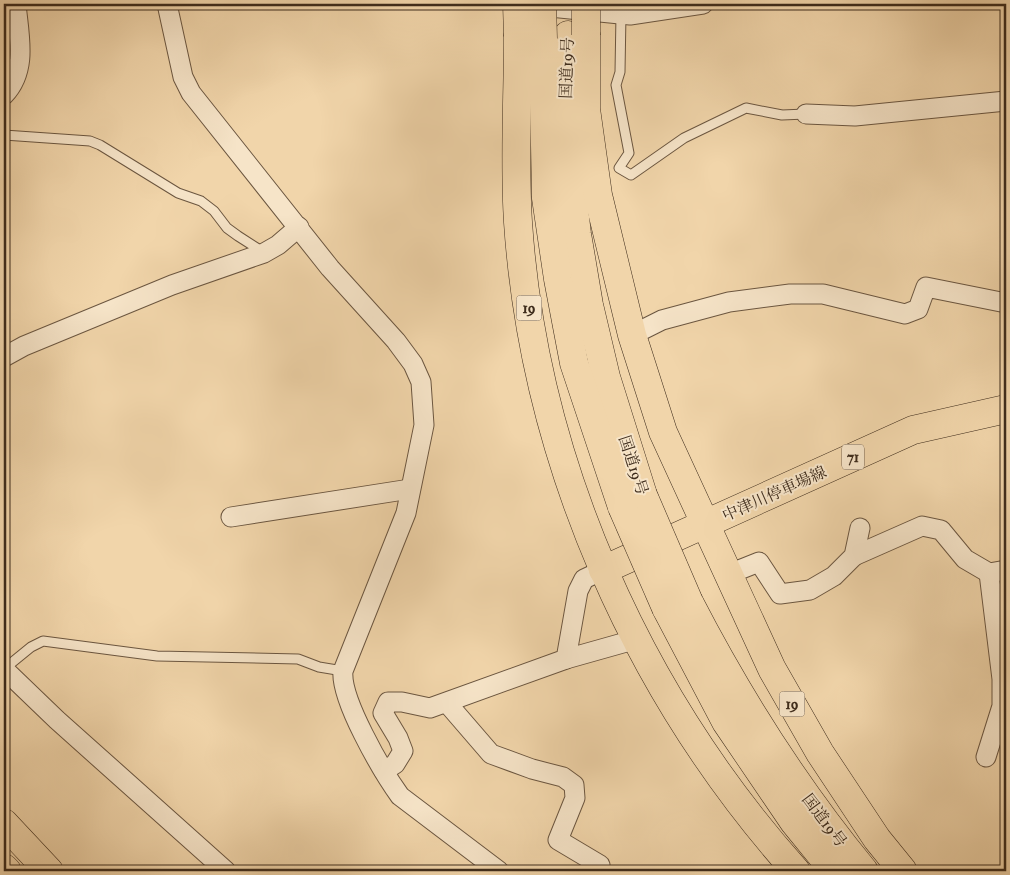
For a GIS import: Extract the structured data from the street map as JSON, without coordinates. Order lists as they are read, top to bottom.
{
  "streets": {
    "main road": [
      "国道19号",
      "19",
      "71",
      "中津川停車場線"
    ]
  },
  "crossings": [
    ["国道19号", "19"],
    ["19", "中津川停車場線"]
  ]
}
